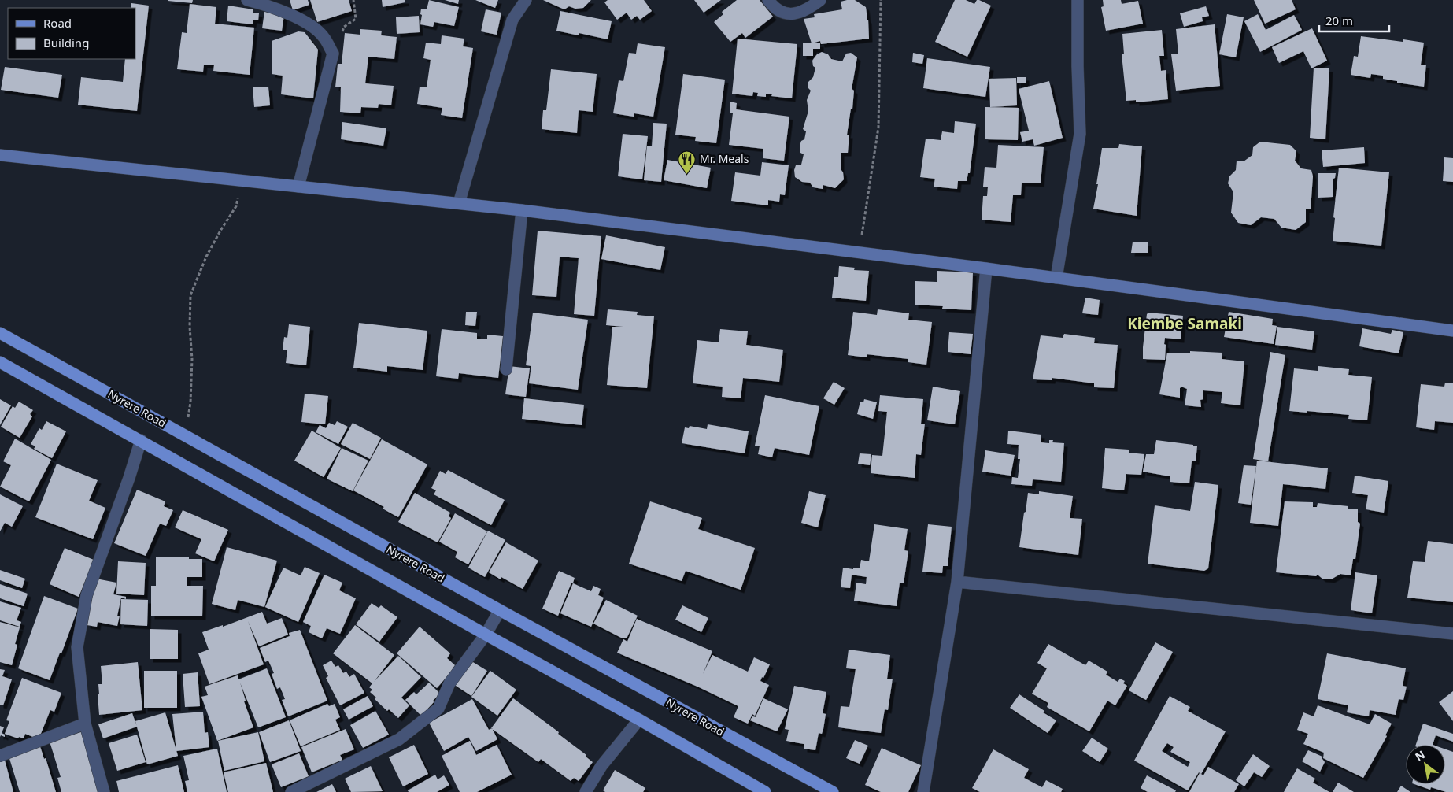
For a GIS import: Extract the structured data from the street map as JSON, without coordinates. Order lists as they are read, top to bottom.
{
  "streets": {
    "main road": ["Nyrere Road"]
  },
  "districts": ["Kiembe Samaki"],
  "places": {
    "restaurant": ["Mr. Meals"]
  },
  "legend": ["Road", "Building"],
  "scale_bar": "20 m",
  "north": "top left"
}
